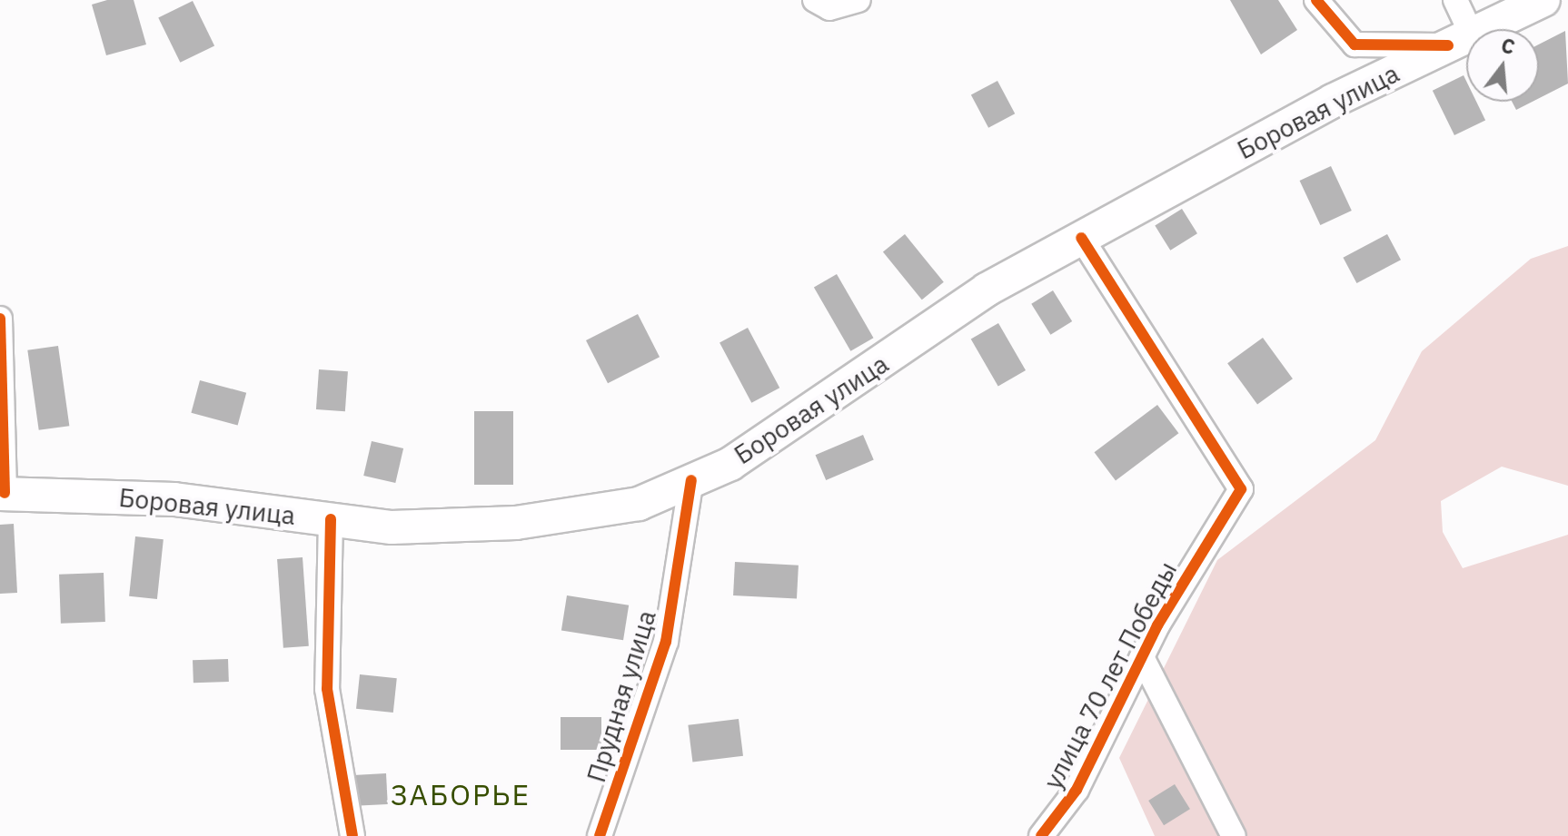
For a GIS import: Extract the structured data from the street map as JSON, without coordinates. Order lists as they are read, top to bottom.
{
  "streets": {
    "main road": ["Боровая улица"],
    "street": ["улица 70 лет Победы", "Прудная улица"]
  },
  "crossings": [
    ["Боровая улица", "улица 70 лет Победы"],
    ["Боровая улица", "Прудная улица"]
  ],
  "districts": ["ЗАБОРЬЕ"],
  "north": "top"
}
